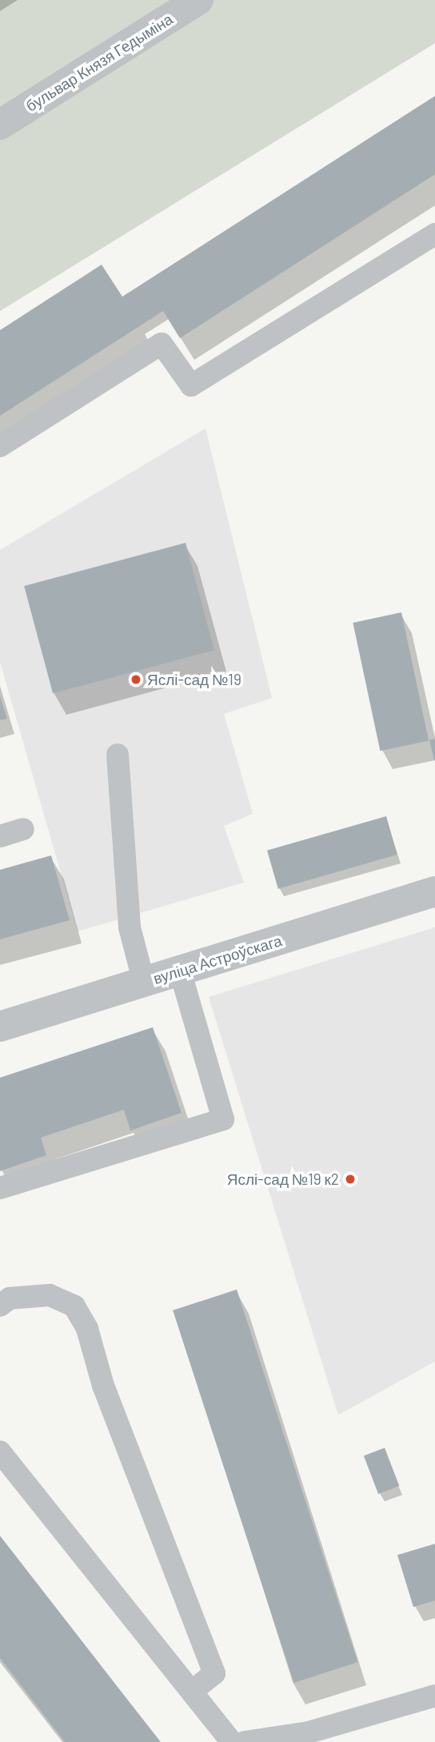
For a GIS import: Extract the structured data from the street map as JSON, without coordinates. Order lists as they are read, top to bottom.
{
  "streets": {
    "street": ["бульвар Князя Гедыміна", "вуліца Астроўскага"]
  },
  "places": ["Яслі-сад №19", "Яслі-сад №19 к2"]
}
